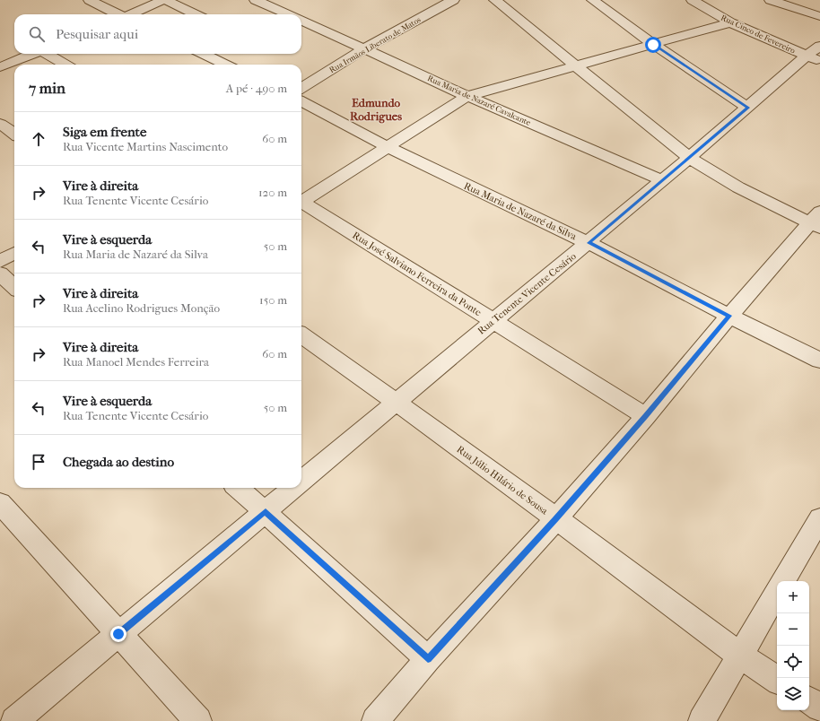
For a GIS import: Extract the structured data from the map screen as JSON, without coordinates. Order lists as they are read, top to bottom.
{
  "streets": {
    "street": [
      "Rua Cinco de Fevereiro",
      "Rua Irmãos Liberato de Matos",
      "Rua Maria de Nazaré Cavalcante",
      "Rua Maria de Nazaré da Silva",
      "Rua José Salviano Ferreira da Ponte",
      "Rua Tenente Vicente Cesário",
      "Rua Júlio Hilário de Sousa"
    ]
  },
  "crossings": [
    ["Rua Cinco de Fevereiro", "Rua Tenente Vicente Cesário"],
    ["Rua Irmãos Liberato de Matos", "Rua Maria de Nazaré Cavalcante"],
    ["Rua Maria de Nazaré Cavalcante", "Rua Tenente Vicente Cesário"],
    ["Rua Maria de Nazaré da Silva", "Rua Tenente Vicente Cesário"],
    ["Rua José Salviano Ferreira da Ponte", "Rua Tenente Vicente Cesário"],
    ["Rua Tenente Vicente Cesário", "Rua Júlio Hilário de Sousa"]
  ],
  "districts": ["Edmundo Rodrigues"],
  "page": {
    "search": "Pesquisar aqui",
    "heading": ["7 min", "A pé · 490 m"],
    "list": [
      ["Siga em frente", "Rua Vicente Martins Nascimento", "60 m"],
      ["Vire à direita", "Rua Tenente Vicente Cesário", "120 m"],
      ["Vire à esquerda", "Rua Maria de Nazaré da Silva", "50 m"],
      ["Vire à direita", "Rua Acelino Rodrigues Monção", "150 m"],
      ["Vire à direita", "Rua Manoel Mendes Ferreira", "60 m"],
      ["Vire à esquerda", "Rua Tenente Vicente Cesário", "50 m"],
      "Chegada ao destino"
    ],
    "map_buttons": ["+", "−"]
  }
}
